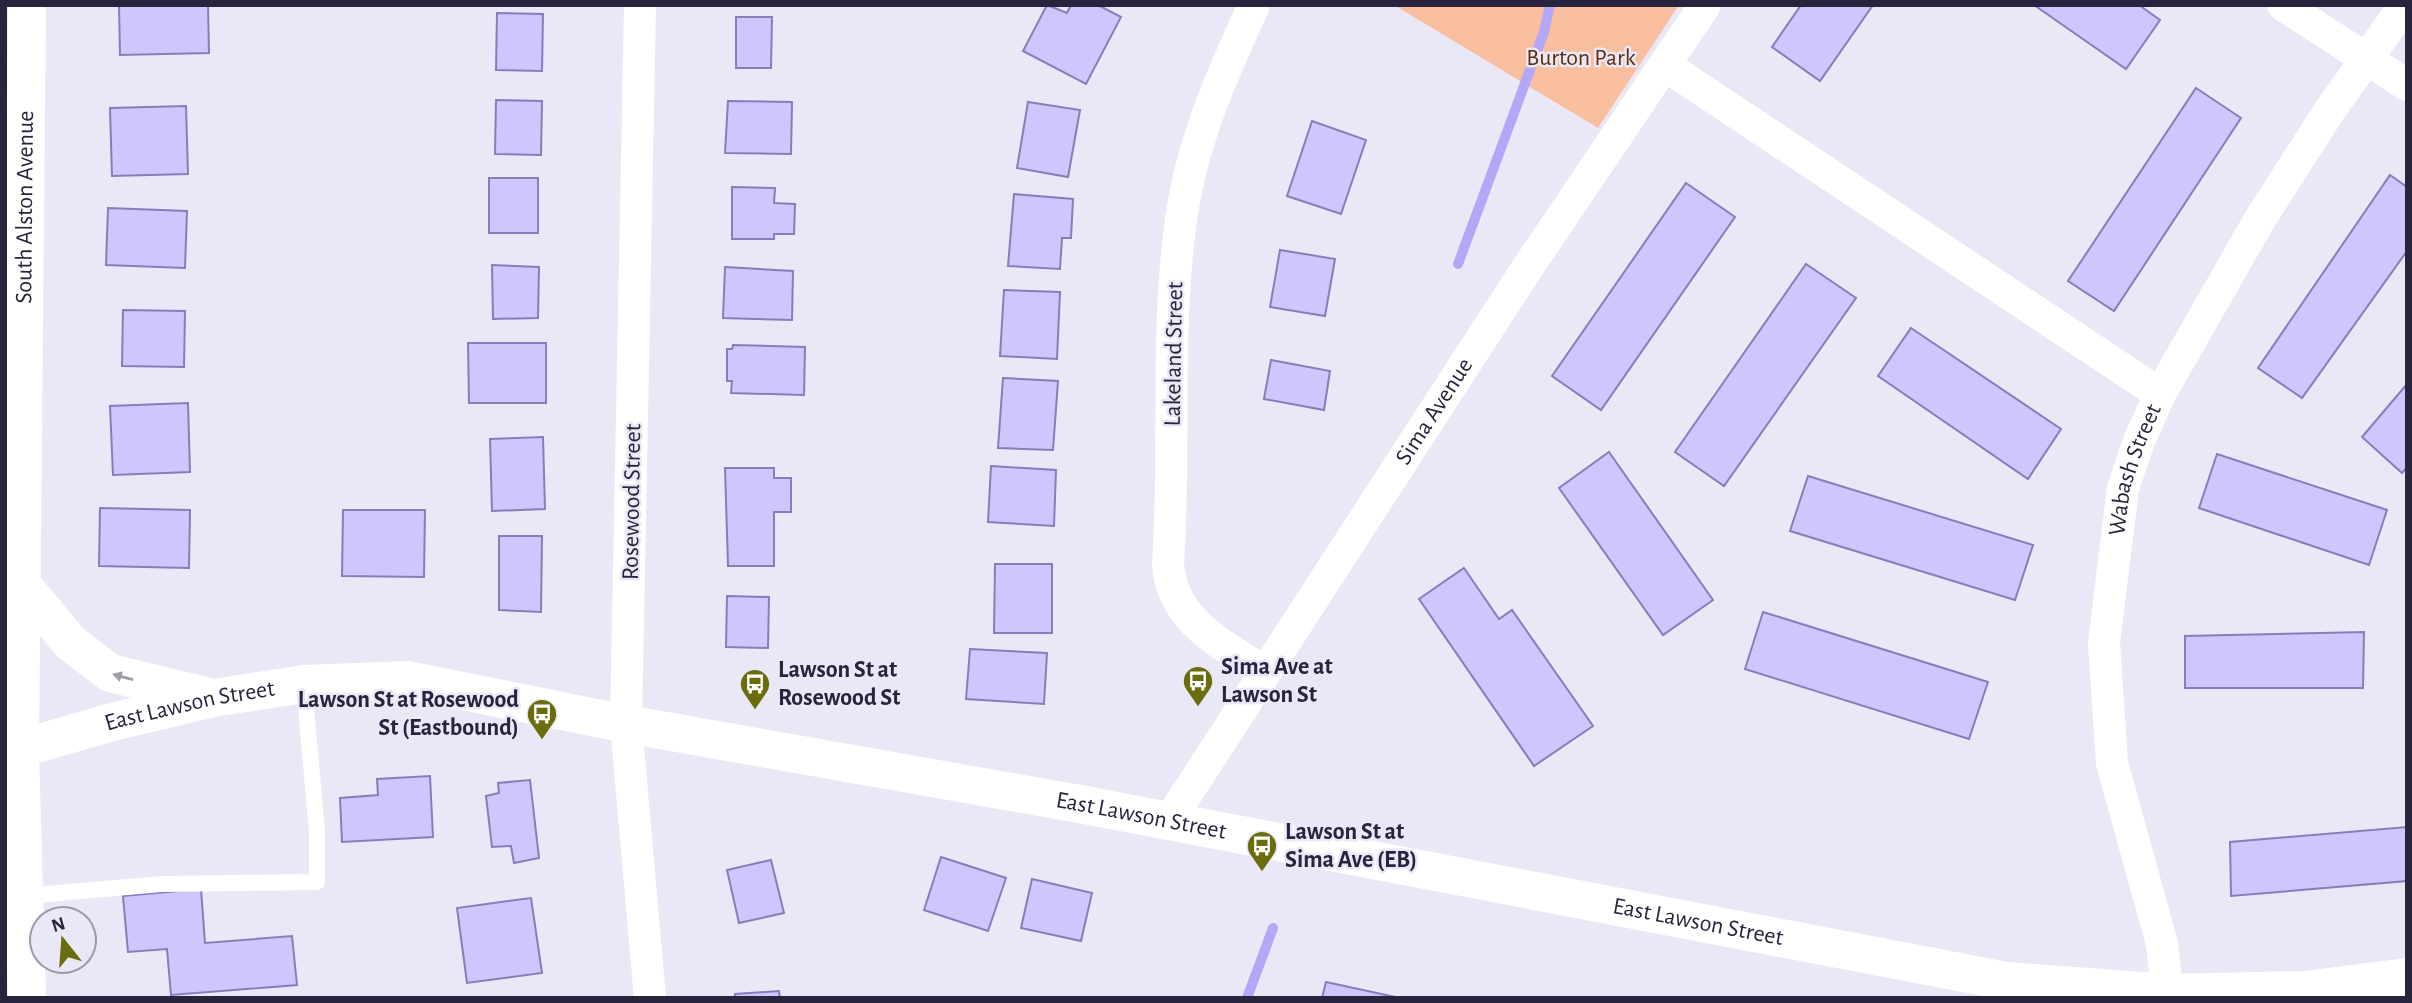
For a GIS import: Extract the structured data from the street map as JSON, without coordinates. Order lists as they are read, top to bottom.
{
  "streets": {
    "street": [
      "South Alston Avenue",
      "Lakeland Street",
      "Sima Avenue",
      "Wabash Street",
      "Rosewood Street",
      "East Lawson Street"
    ]
  },
  "crossings": [
    ["South Alston Avenue", "East Lawson Street"],
    ["Lakeland Street", "Sima Avenue"],
    ["Sima Avenue", "East Lawson Street"],
    ["Wabash Street", "East Lawson Street"],
    ["Rosewood Street", "East Lawson Street"]
  ],
  "parks": ["Burton Park"],
  "places": {
    "bus stop": [
      "Sima Ave at Lawson St",
      "Lawson St at Rosewood St",
      "Lawson St at Rosewood St (Eastbound)",
      "Lawson St at Sima Ave (EB)"
    ]
  },
  "north": "top"
}
